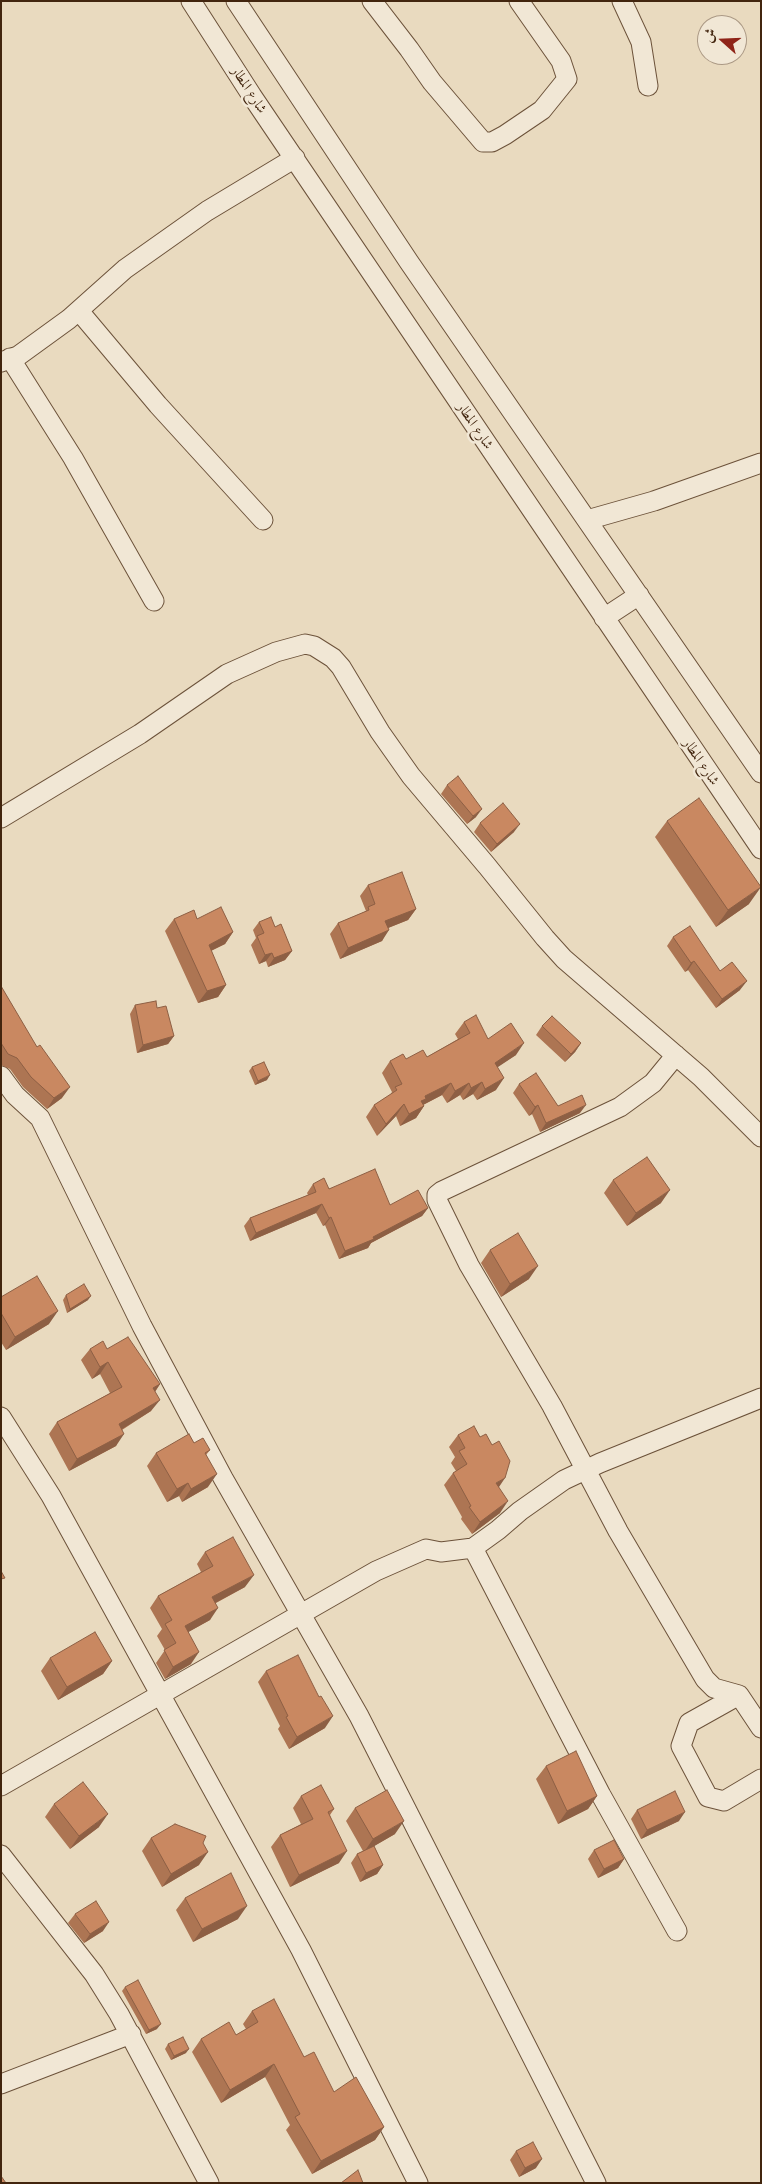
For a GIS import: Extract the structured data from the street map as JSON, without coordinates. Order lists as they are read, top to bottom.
{
  "streets": {
    "street": ["شارع المطار"]
  },
  "north": "left"
}
